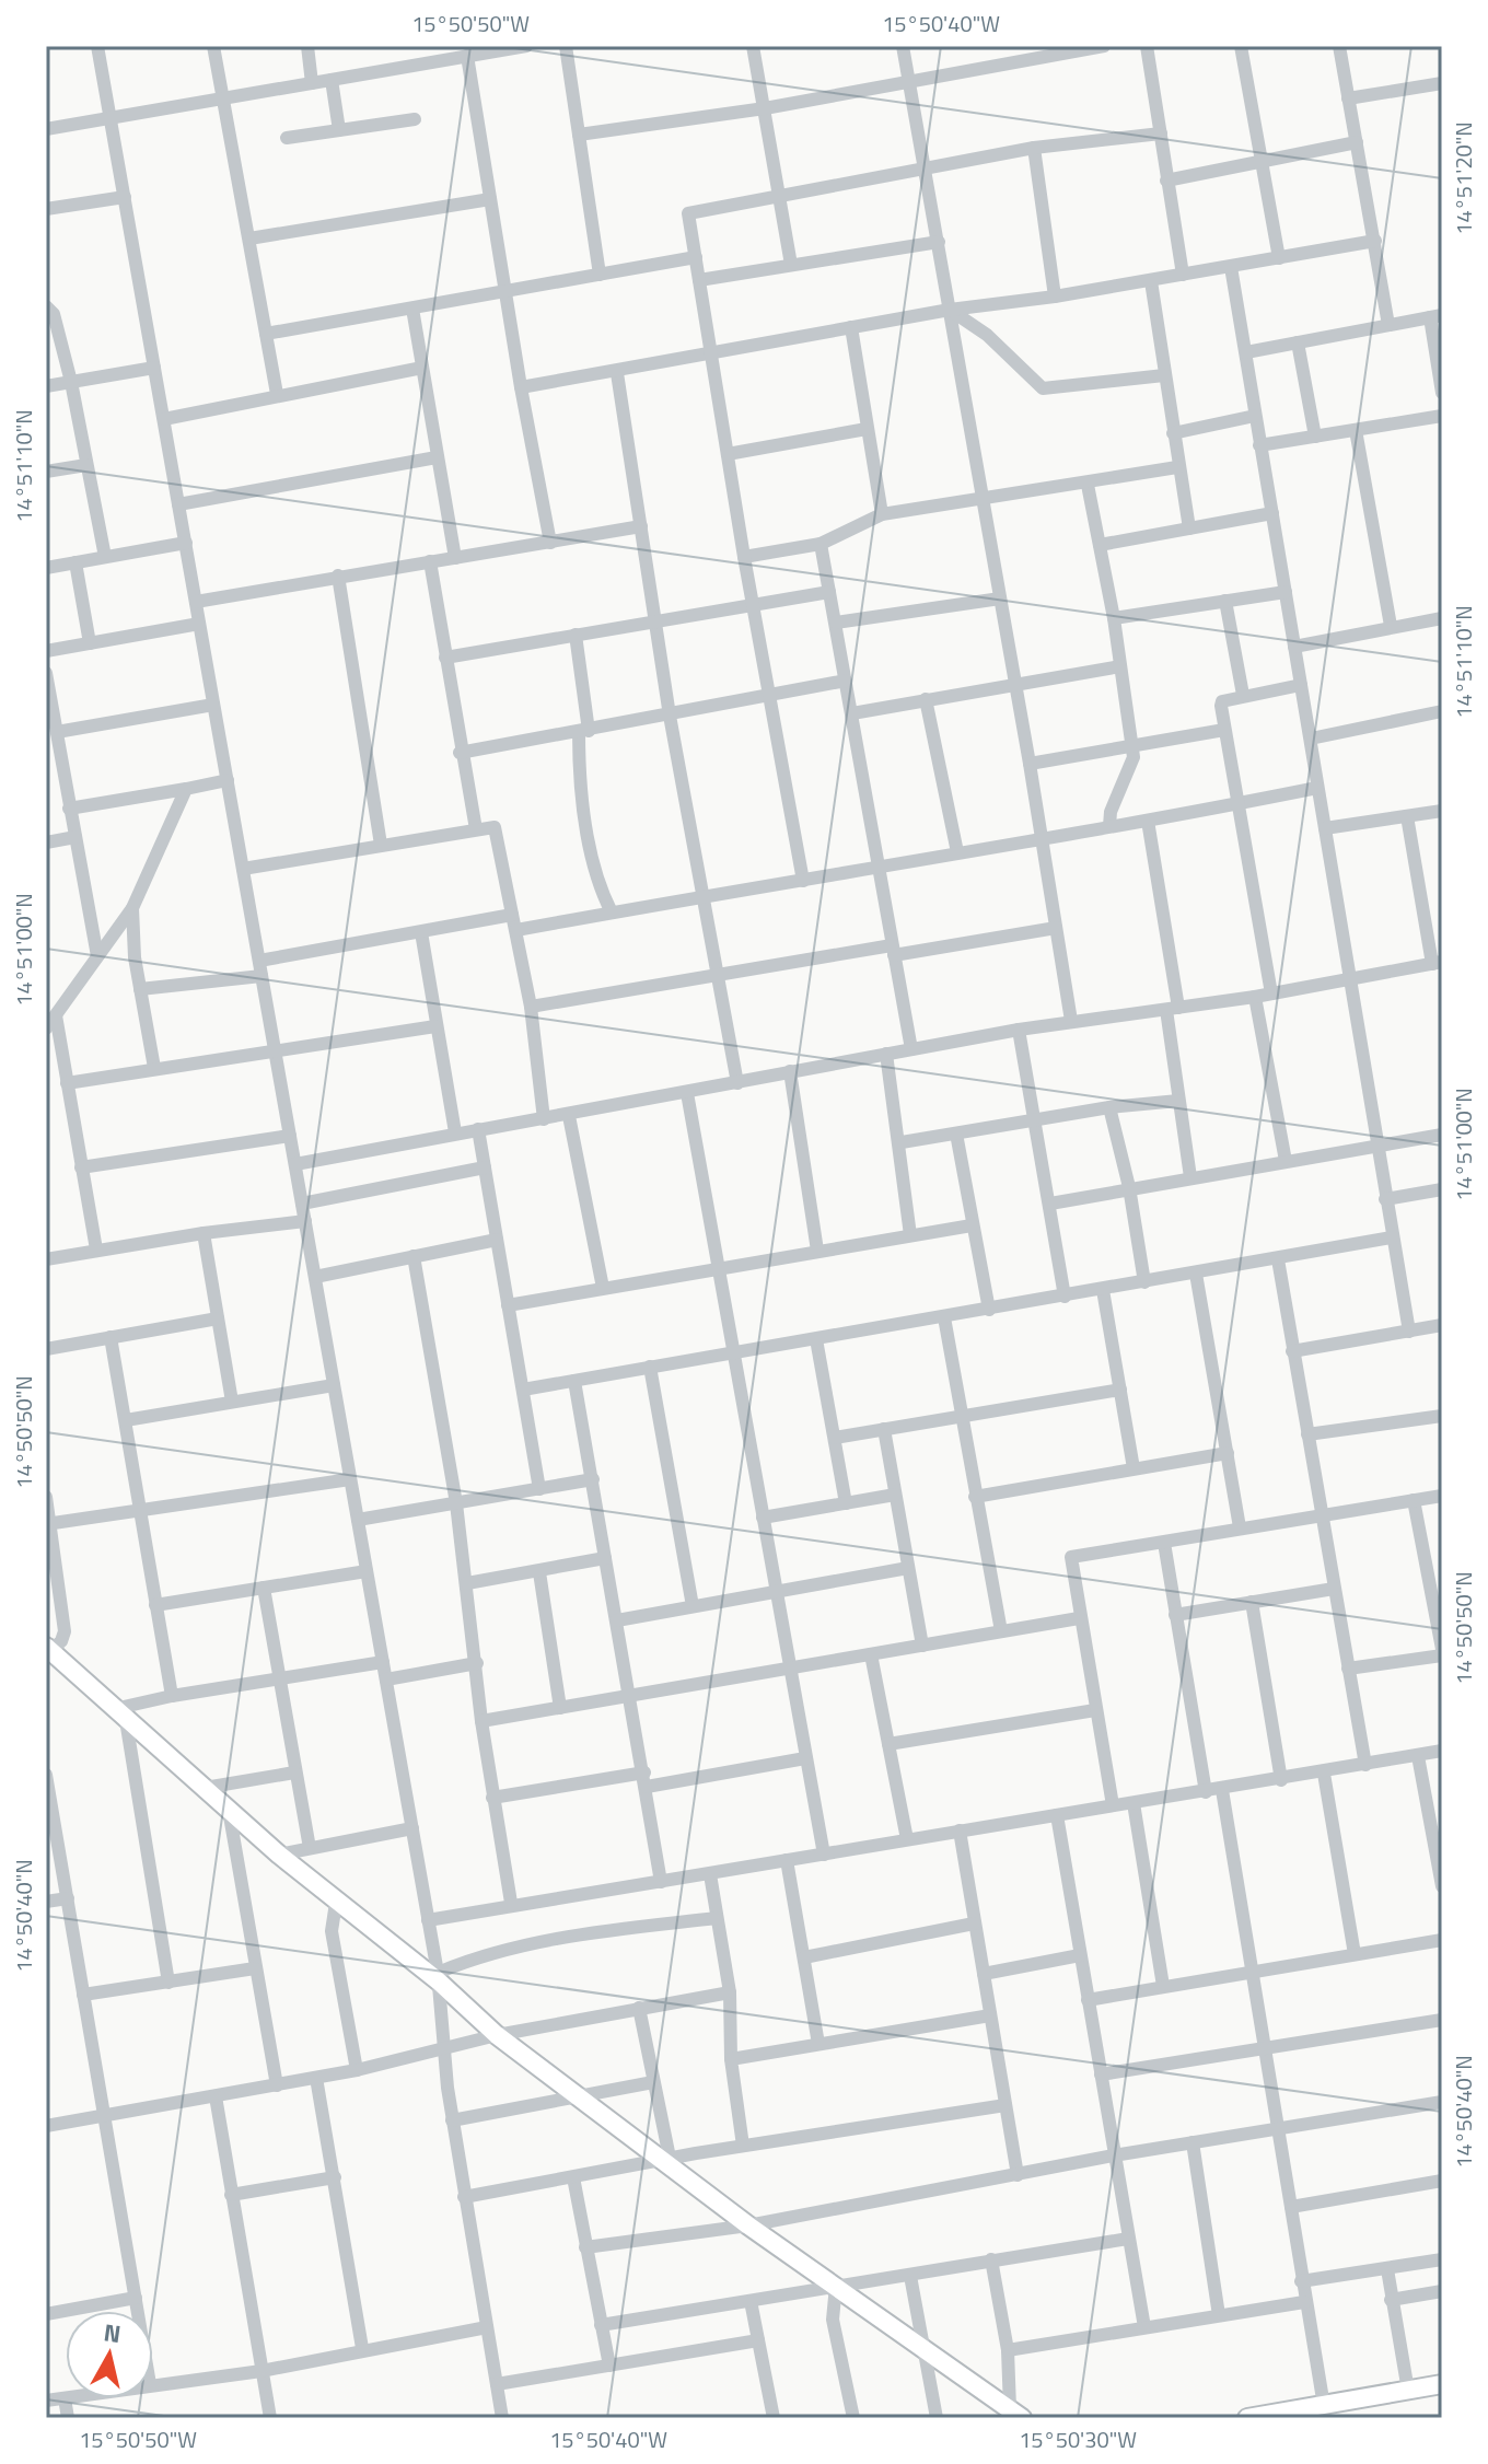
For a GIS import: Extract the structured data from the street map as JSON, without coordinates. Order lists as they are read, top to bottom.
{
  "north": "top",
  "coordinates": [
    "15°50'50\"W",
    "15°50'40\"W",
    "14°51'20\"N",
    "14°51'10\"N",
    "14°51'00\"N",
    "14°50'50\"N",
    "14°50'40\"N",
    "15°50'30\"W"
  ]
}
